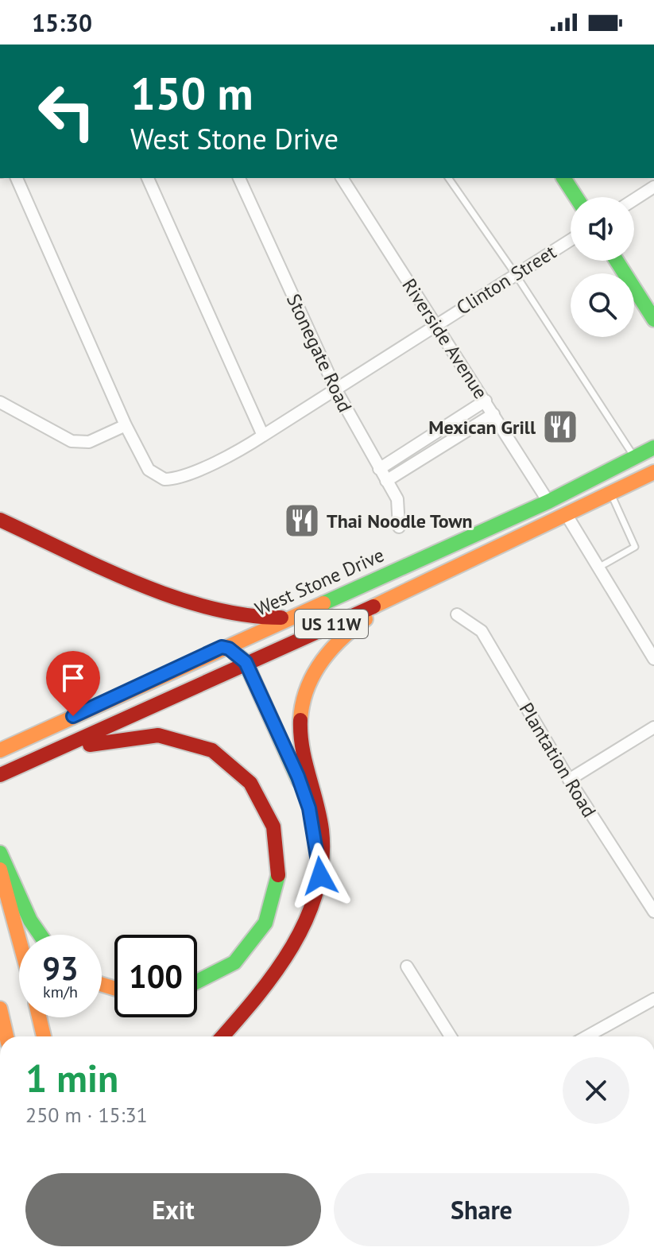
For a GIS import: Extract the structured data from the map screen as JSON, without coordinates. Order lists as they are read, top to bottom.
{
  "streets": {
    "main road": ["West Stone Drive", "US 11W"],
    "street": [
      "Clinton Street",
      "Riverside Avenue",
      "Stonegate Road",
      "Plantation Road"
    ]
  },
  "crossings": [
    ["Clinton Street", "Riverside Avenue"],
    ["Clinton Street", "Stonegate Road"],
    ["Riverside Avenue", "West Stone Drive"]
  ],
  "places": {
    "restaurant": ["Mexican Grill", "Thai Noodle Town"]
  },
  "page": {
    "status": "15:30",
    "turn": ["150 m", "West Stone Drive"],
    "speed": "93 km/h",
    "limit": "100",
    "heading": ["1 min", "250 m · 15:31"],
    "buttons": ["Exit", "Share"]
  }
}
